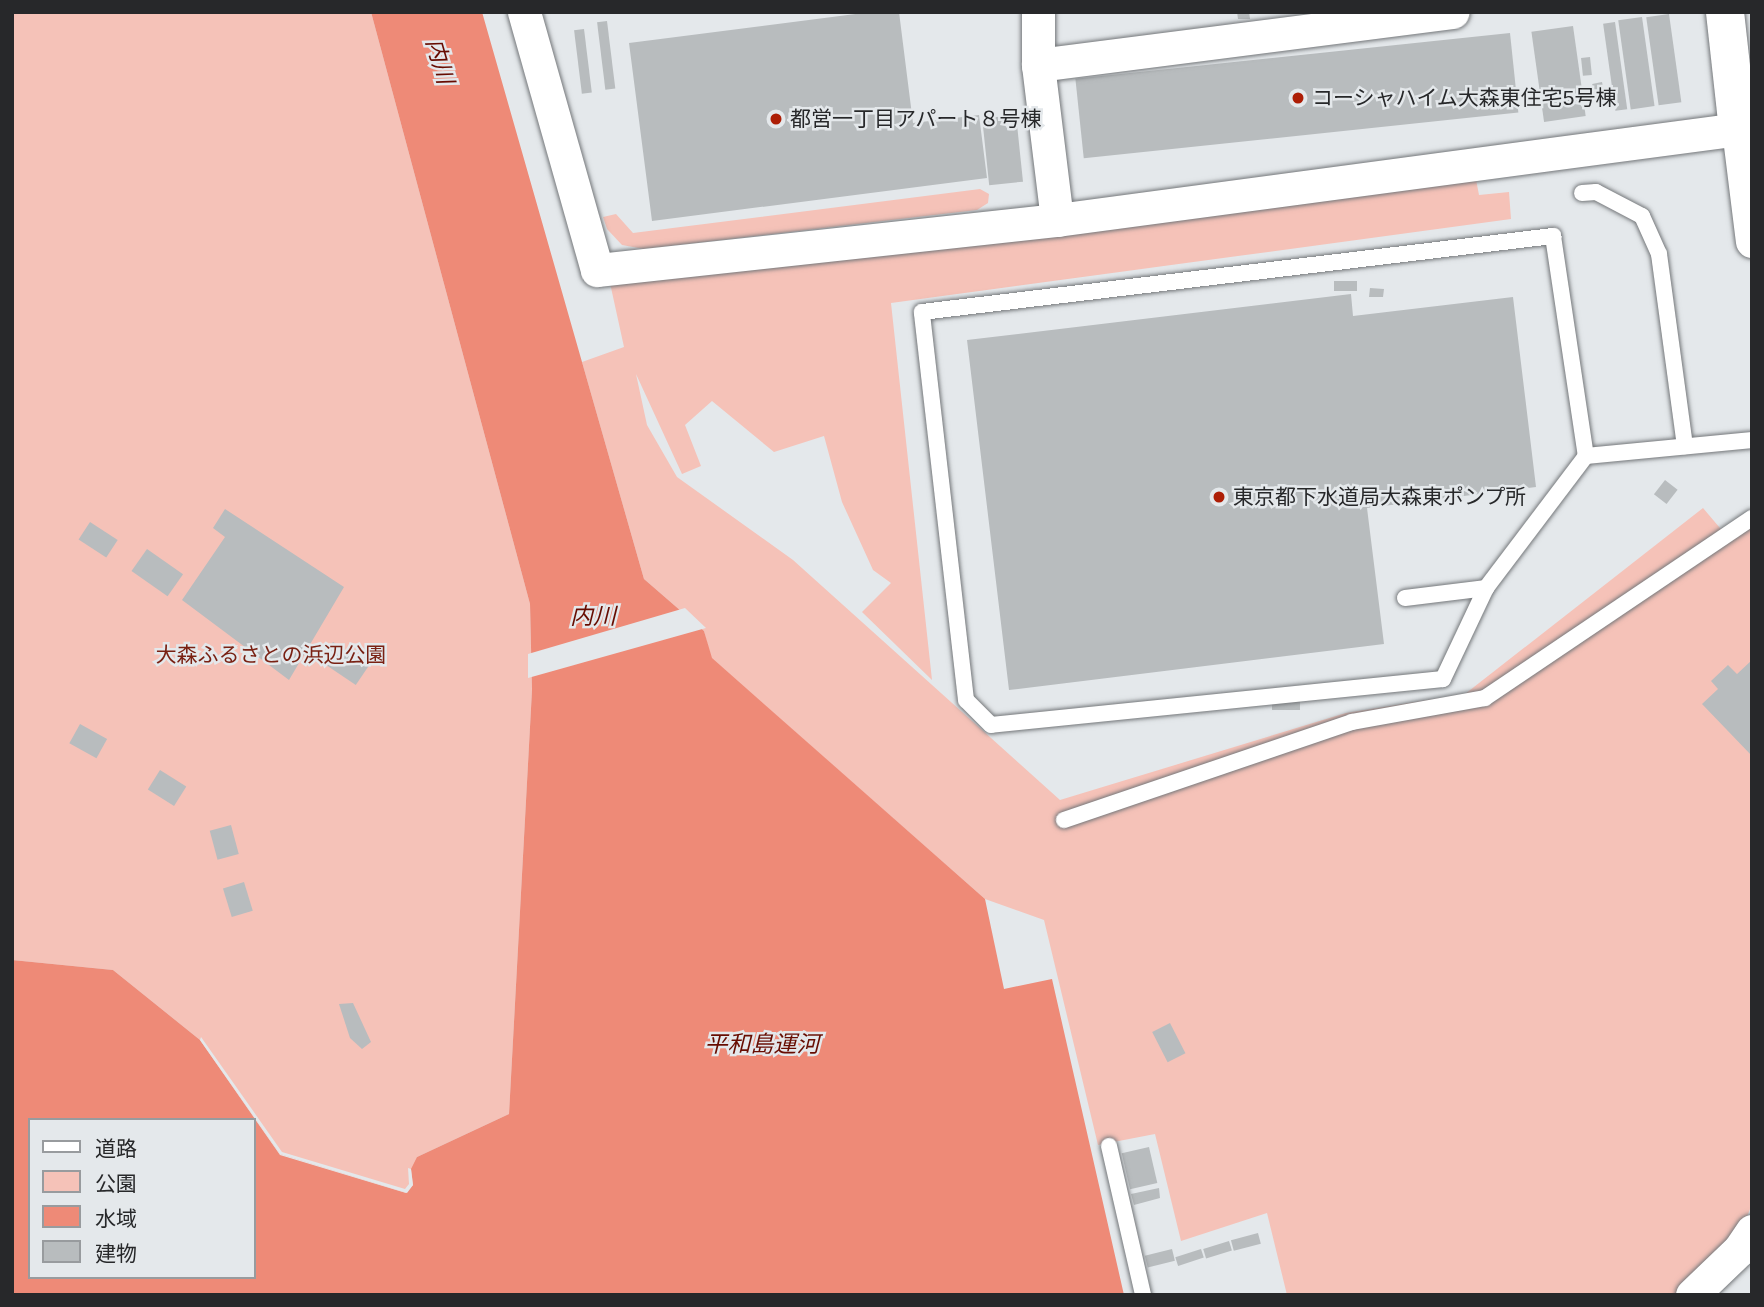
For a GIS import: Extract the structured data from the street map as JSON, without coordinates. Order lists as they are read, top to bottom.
{
  "water": ["内川", "平和島運河"],
  "parks": ["大森ふるさとの浜辺公園"],
  "places": ["コーシャハイム大森東住宅5号棟", "都営一丁目アパート８号棟", "東京都下水道局大森東ポンプ所"],
  "legend": [
    "道路",
    "公園",
    "水域",
    "建物"
  ]
}
